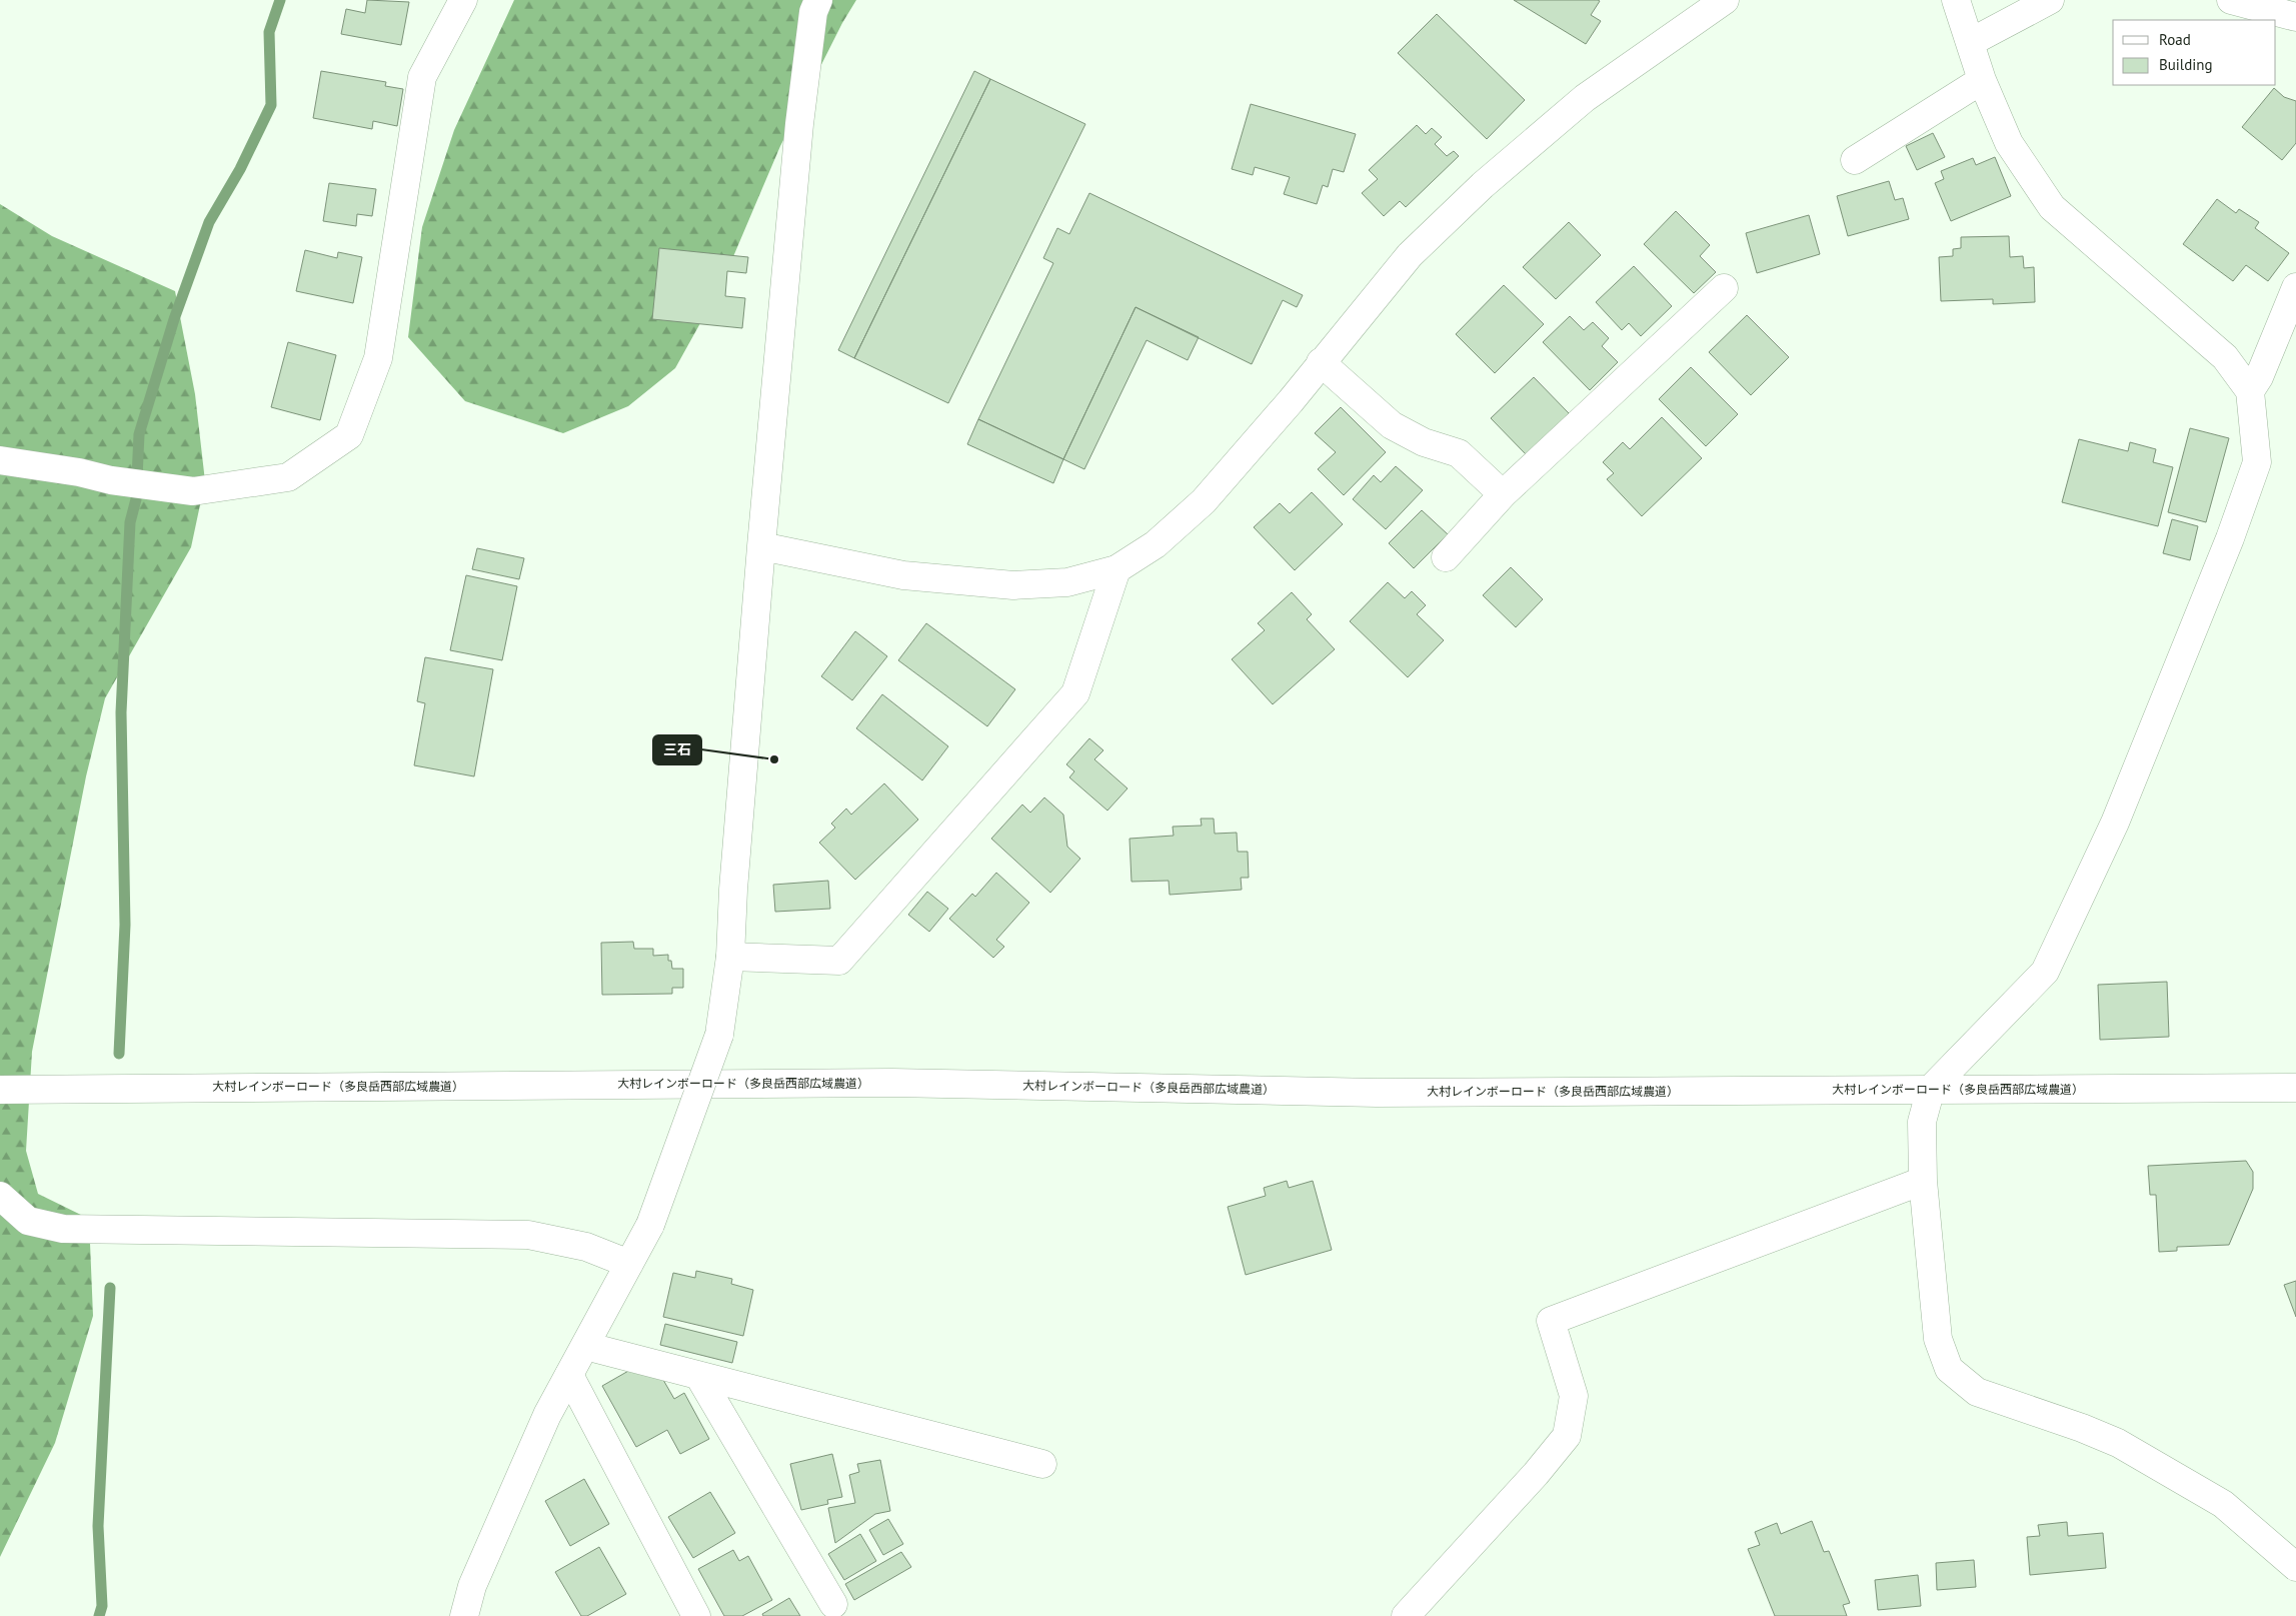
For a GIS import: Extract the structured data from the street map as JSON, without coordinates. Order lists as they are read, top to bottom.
{
  "streets": {
    "street": ["大村レインボーロード（多良岳西部広域農道）"]
  },
  "places": ["三石"],
  "legend": ["Road", "Building"]
}
